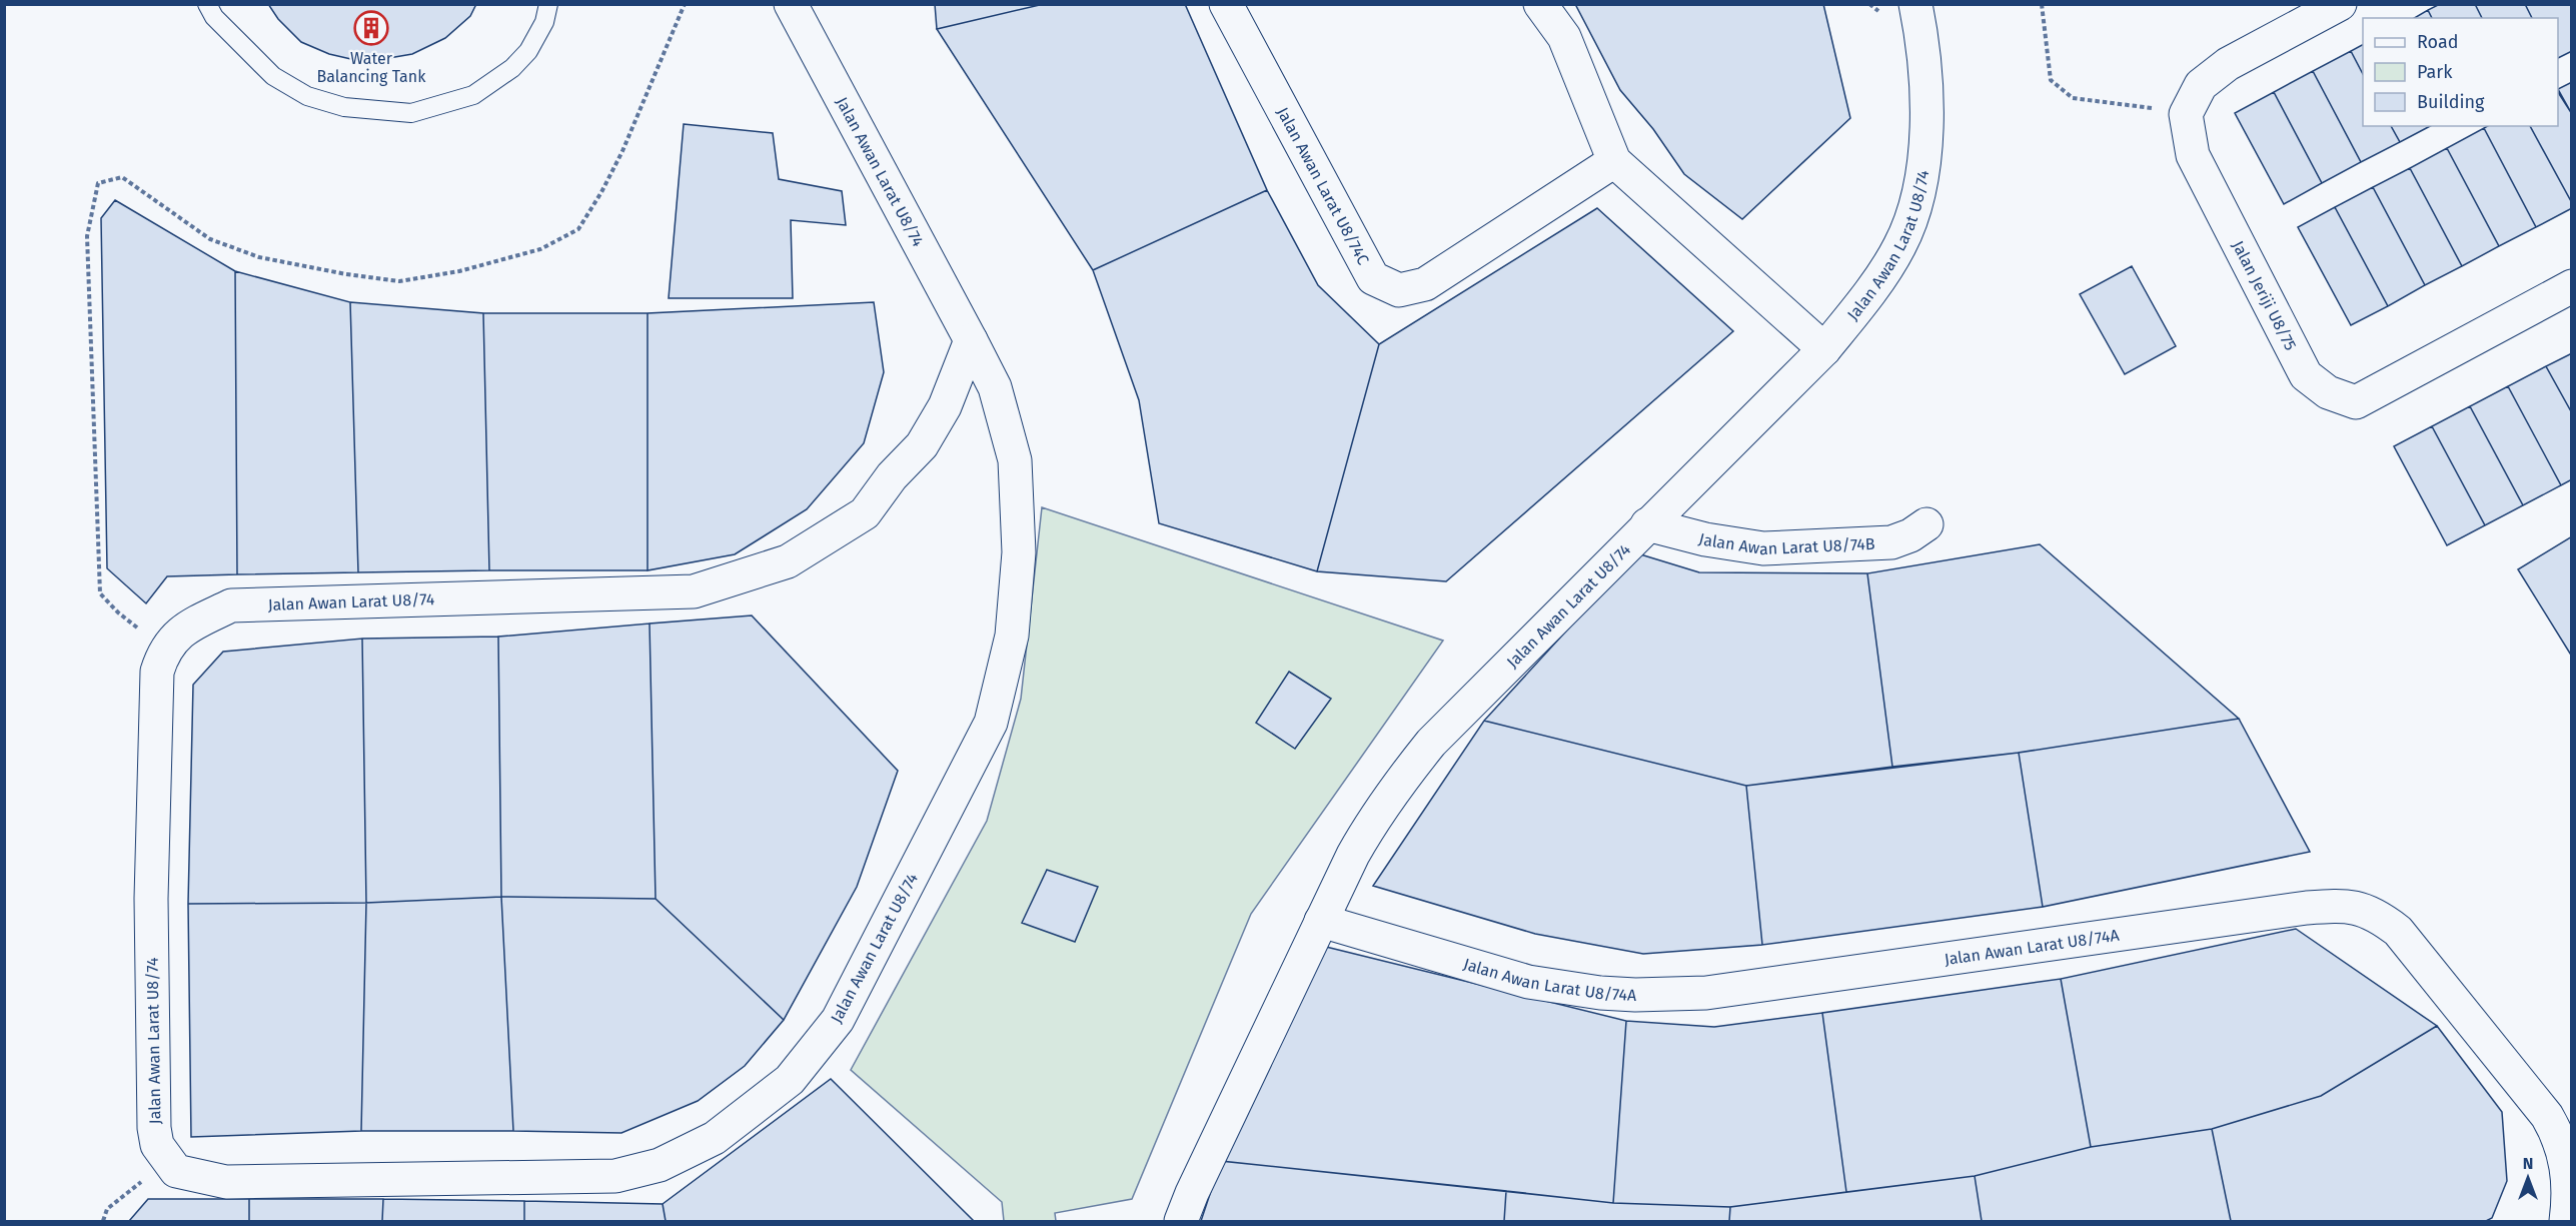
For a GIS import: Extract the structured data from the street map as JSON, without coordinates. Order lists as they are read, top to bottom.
{
  "streets": {
    "street": [
      "Jalan Awan Larat U8/74",
      "Jalan Awan Larat U8/74C",
      "Jalan Jeriji U8/75",
      "Jalan Awan Larat U8/74B",
      "Jalan Awan Larat U8/74A"
    ]
  },
  "crossings": [
    ["Jalan Awan Larat U8/74", "Jalan Awan Larat U8/74B"],
    ["Jalan Awan Larat U8/74", "Jalan Awan Larat U8/74A"]
  ],
  "places": {
    "building": ["Water Balancing Tank"]
  },
  "legend": ["Road", "Park", "Building"],
  "north": "top"
}
